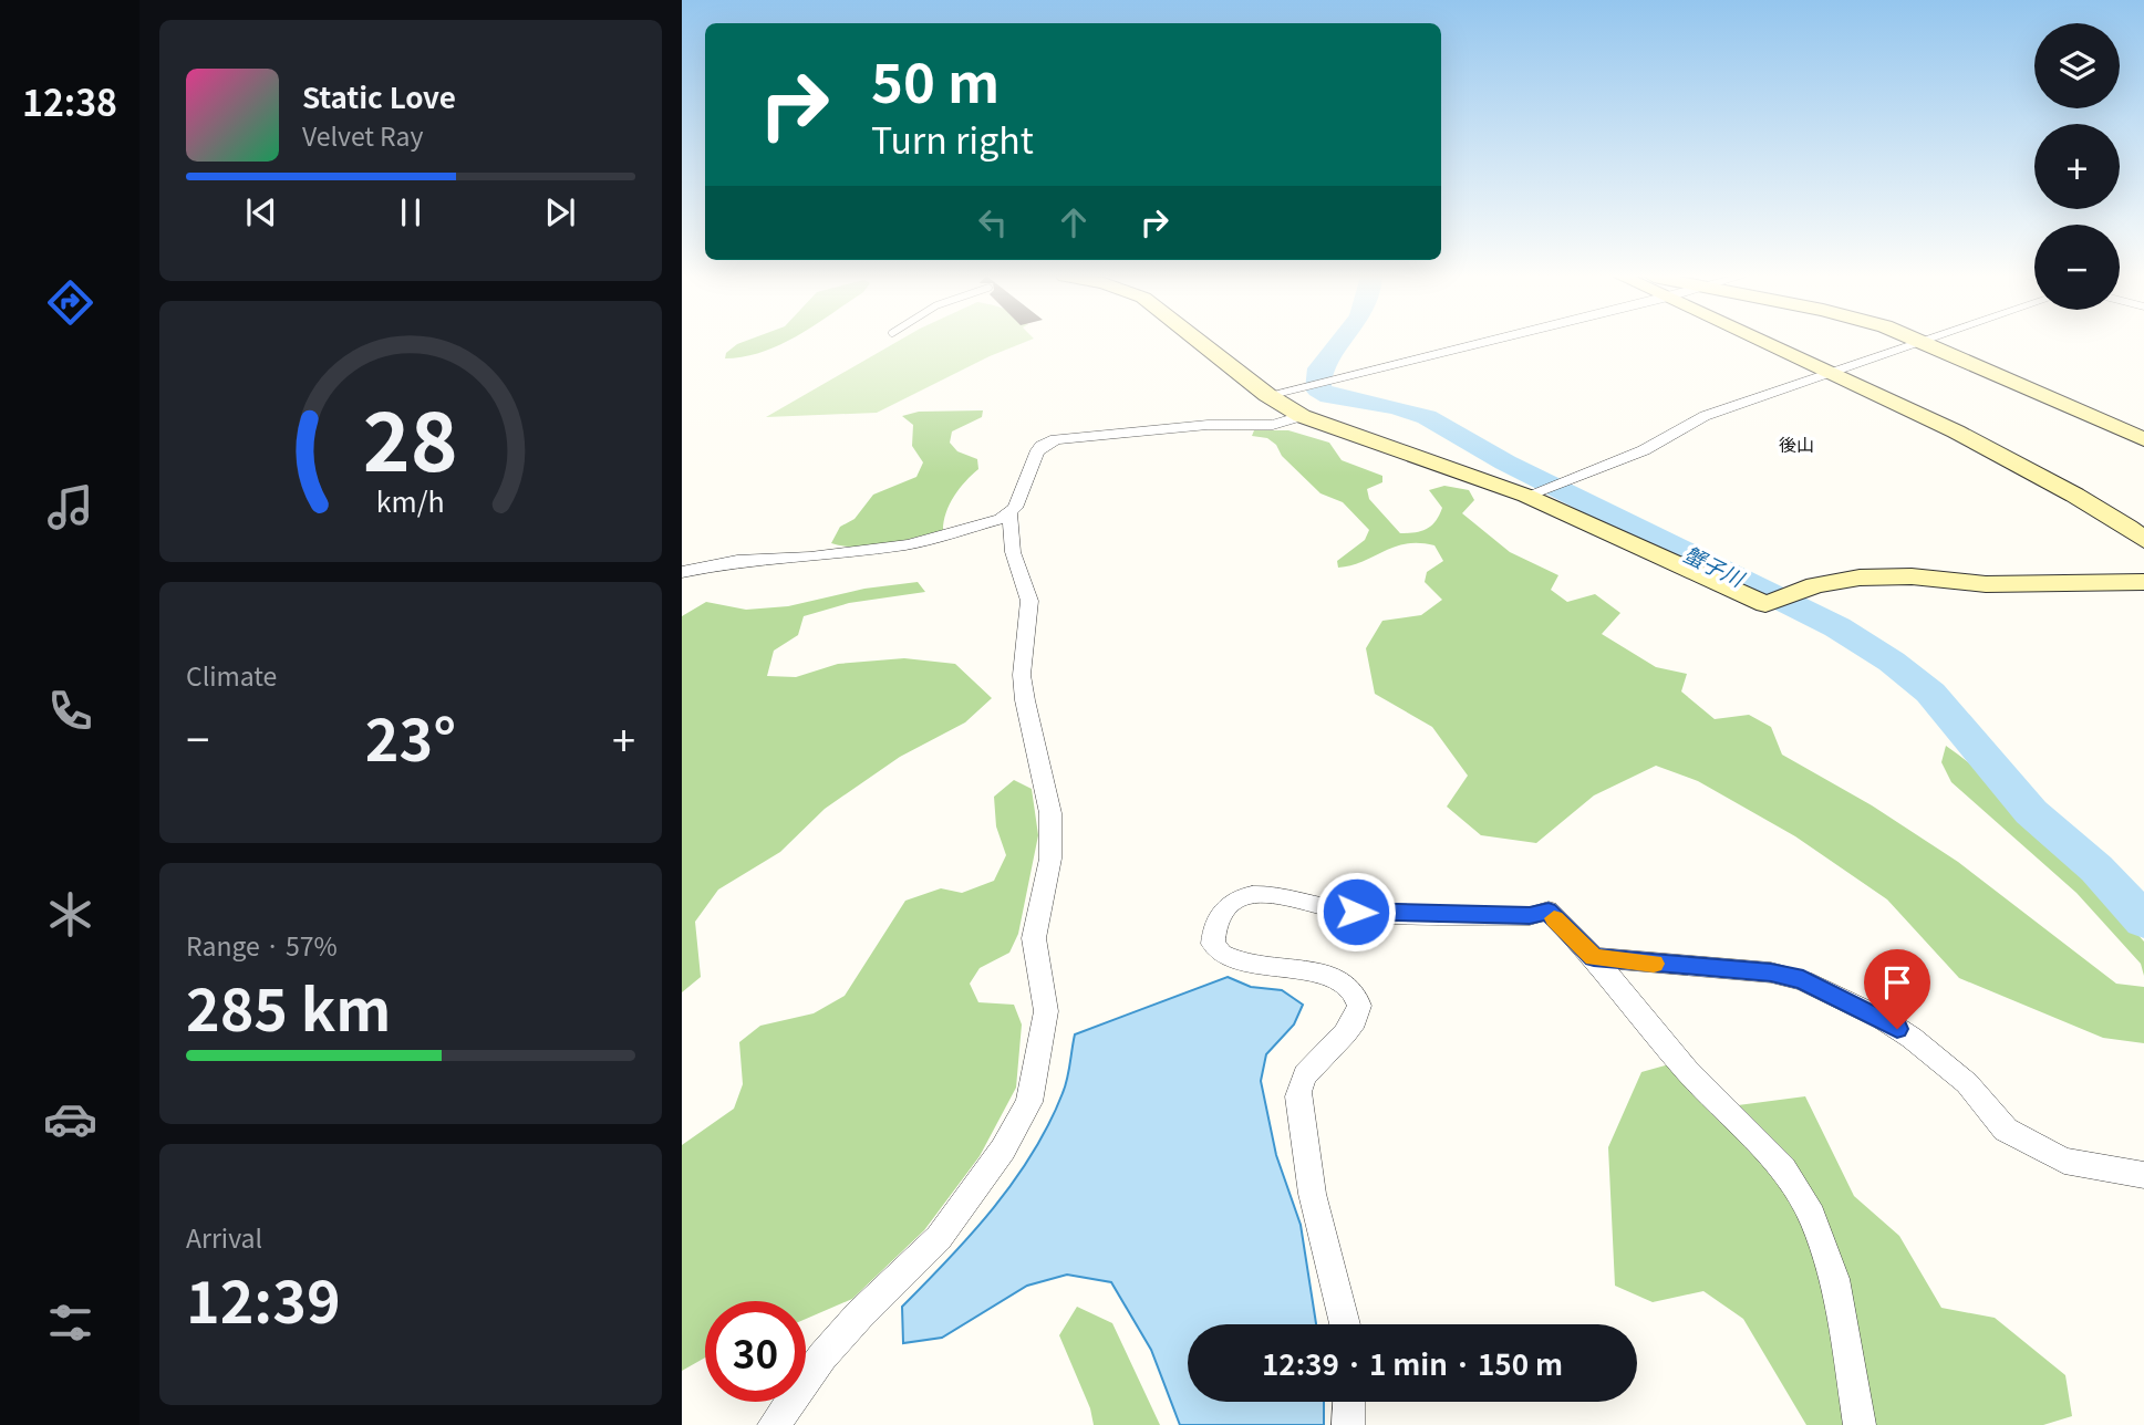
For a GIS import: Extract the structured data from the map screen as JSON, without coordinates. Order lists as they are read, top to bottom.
{
  "districts": ["後山"],
  "water": ["蟹子川"],
  "page": {
    "tabs": "12:38",
    "map_buttons": ["+", "−"],
    "turn": ["50 m", "Turn right"],
    "song": ["Static Love", "Velvet Ray"],
    "tile": [
      "Climate",
      ["Range · 57%", "285 km"],
      ["Arrival", "12:39"]
    ],
    "heat": ["−", "23°", "+"],
    "limit": "30",
    "trip": "12:39 · 1 min · 150 m",
    "gauge": ["28", "km/h"]
  }
}
